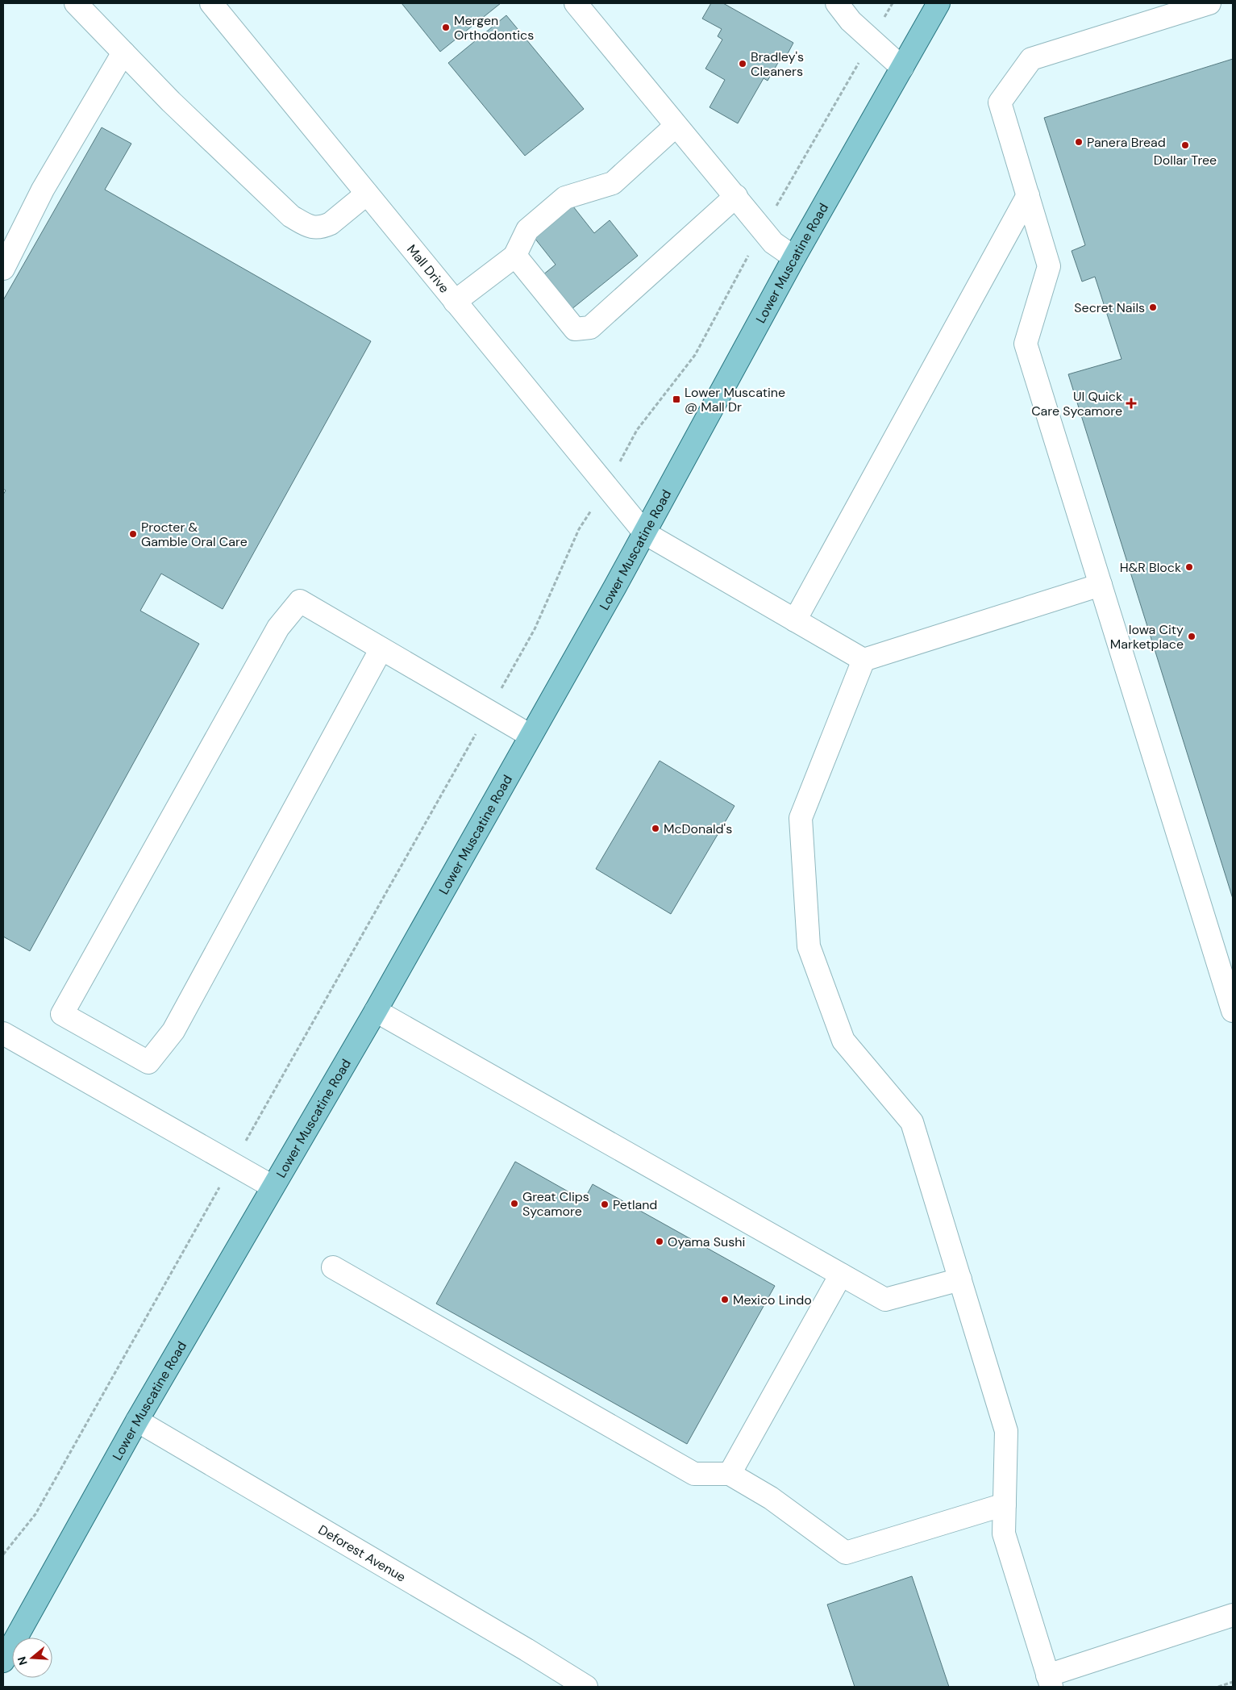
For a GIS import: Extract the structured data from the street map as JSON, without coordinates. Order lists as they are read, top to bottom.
{
  "streets": {
    "main road": ["Lower Muscatine Road"],
    "street": ["Mall Drive", "Deforest Avenue"]
  },
  "crossings": [
    ["Lower Muscatine Road", "Mall Drive"],
    ["Lower Muscatine Road", "Deforest Avenue"]
  ],
  "places": {
    "other": [
      "Mergen Orthodontics",
      "Bradley's Cleaners",
      "Panera Bread",
      "Dollar Tree",
      "Secret Nails",
      "Procter & Gamble Oral Care",
      "H&R Block",
      "Iowa City Marketplace",
      "McDonald's",
      "Great Clips Sycamore",
      "Petland",
      "Oyama Sushi",
      "Mexico Lindo"
    ],
    "transit": ["Lower Muscatine @ Mall Dr"],
    "health": ["UI Quick Care Sycamore"]
  },
  "north": "left"
}
